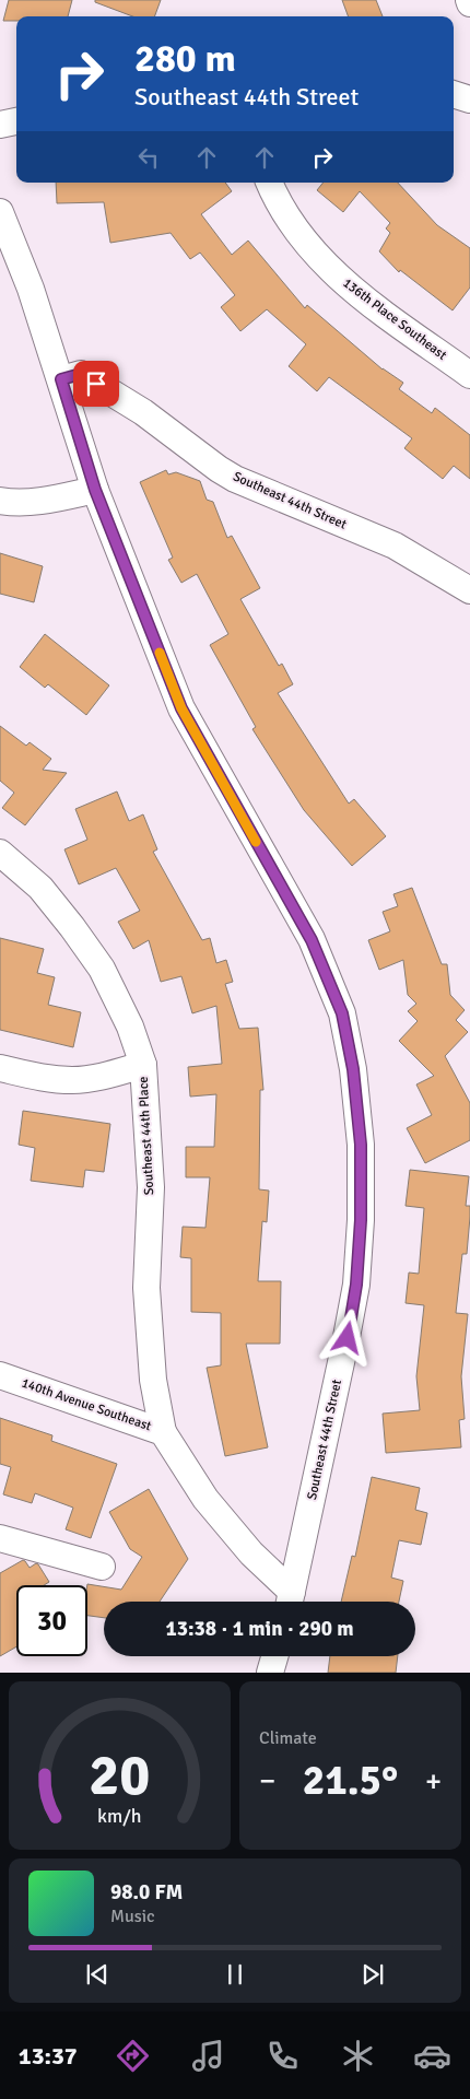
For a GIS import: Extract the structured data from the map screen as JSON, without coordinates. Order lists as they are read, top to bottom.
{
  "streets": {
    "street": [
      "136th Place Southeast",
      "Southeast 44th Street",
      "Southeast 44th Place",
      "140th Avenue Southeast"
    ]
  },
  "crossings": [
    ["Southeast 44th Street", "140th Avenue Southeast"],
    ["Southeast 44th Place", "140th Avenue Southeast"]
  ],
  "page": {
    "turn": ["280 m", "Southeast 44th Street"],
    "limit": "30",
    "trip": "13:38 · 1 min · 290 m",
    "tile": "Climate",
    "heat": ["−", "21.5°", "+"],
    "song": ["98.0 FM", "Music"],
    "tabs": "13:37",
    "gauge": ["20", "km/h"]
  }
}
